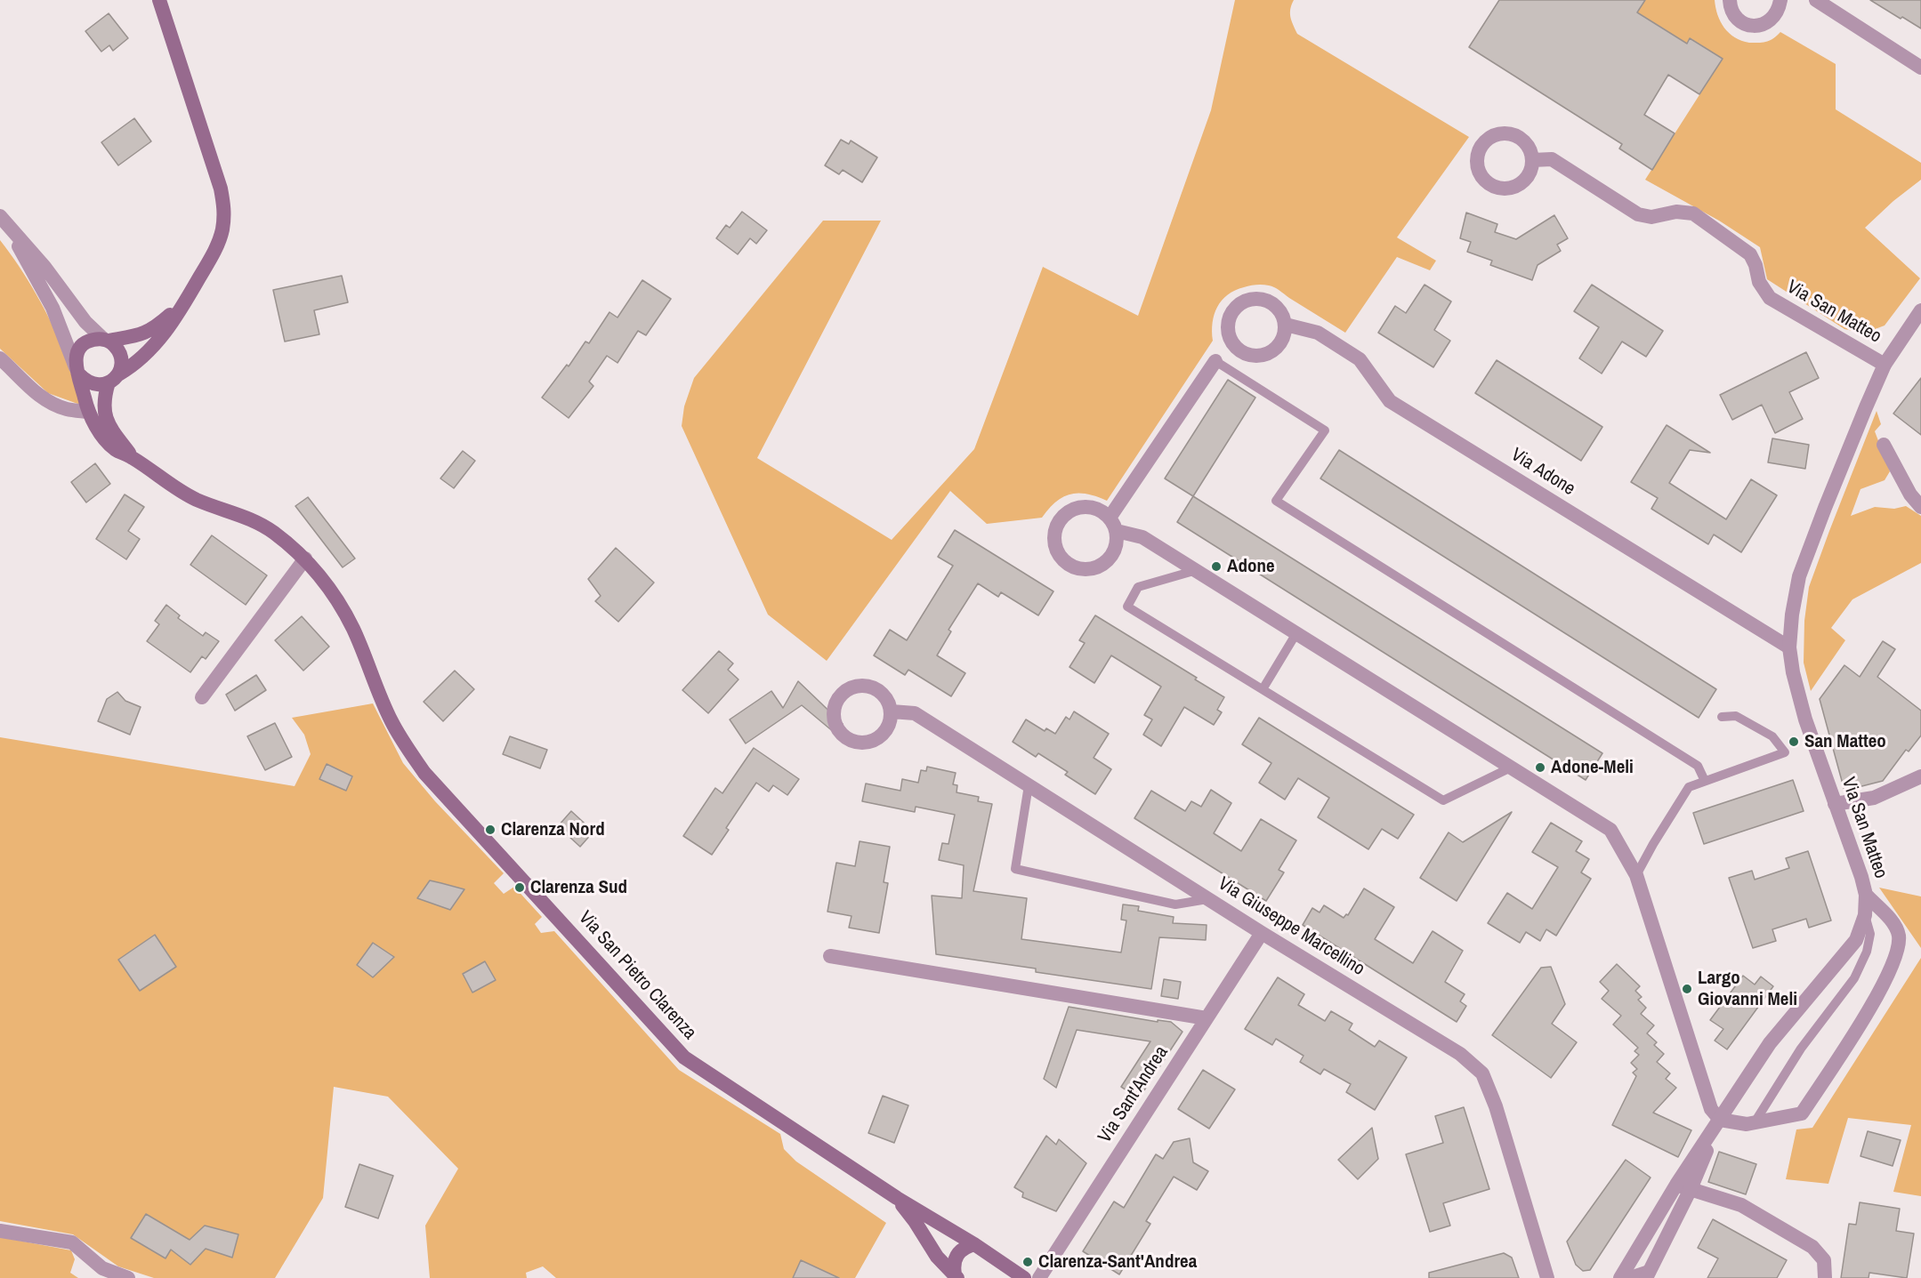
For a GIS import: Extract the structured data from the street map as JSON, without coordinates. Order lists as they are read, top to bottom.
{
  "streets": {
    "main road": ["Via San Pietro Clarenza"],
    "street": [
      "Via San Matteo",
      "Via Adone",
      "Via Giuseppe Marcellino",
      "Via Sant'Andrea"
    ]
  },
  "crossings": [
    ["Via San Matteo", "Via Adone"],
    ["Via Giuseppe Marcellino", "Via Sant'Andrea"]
  ],
  "places": [
    "Adone",
    "San Matteo",
    "Adone-Meli",
    "Clarenza Nord",
    "Clarenza Sud",
    "Largo Giovanni Meli",
    "Clarenza-Sant'Andrea"
  ]
}
